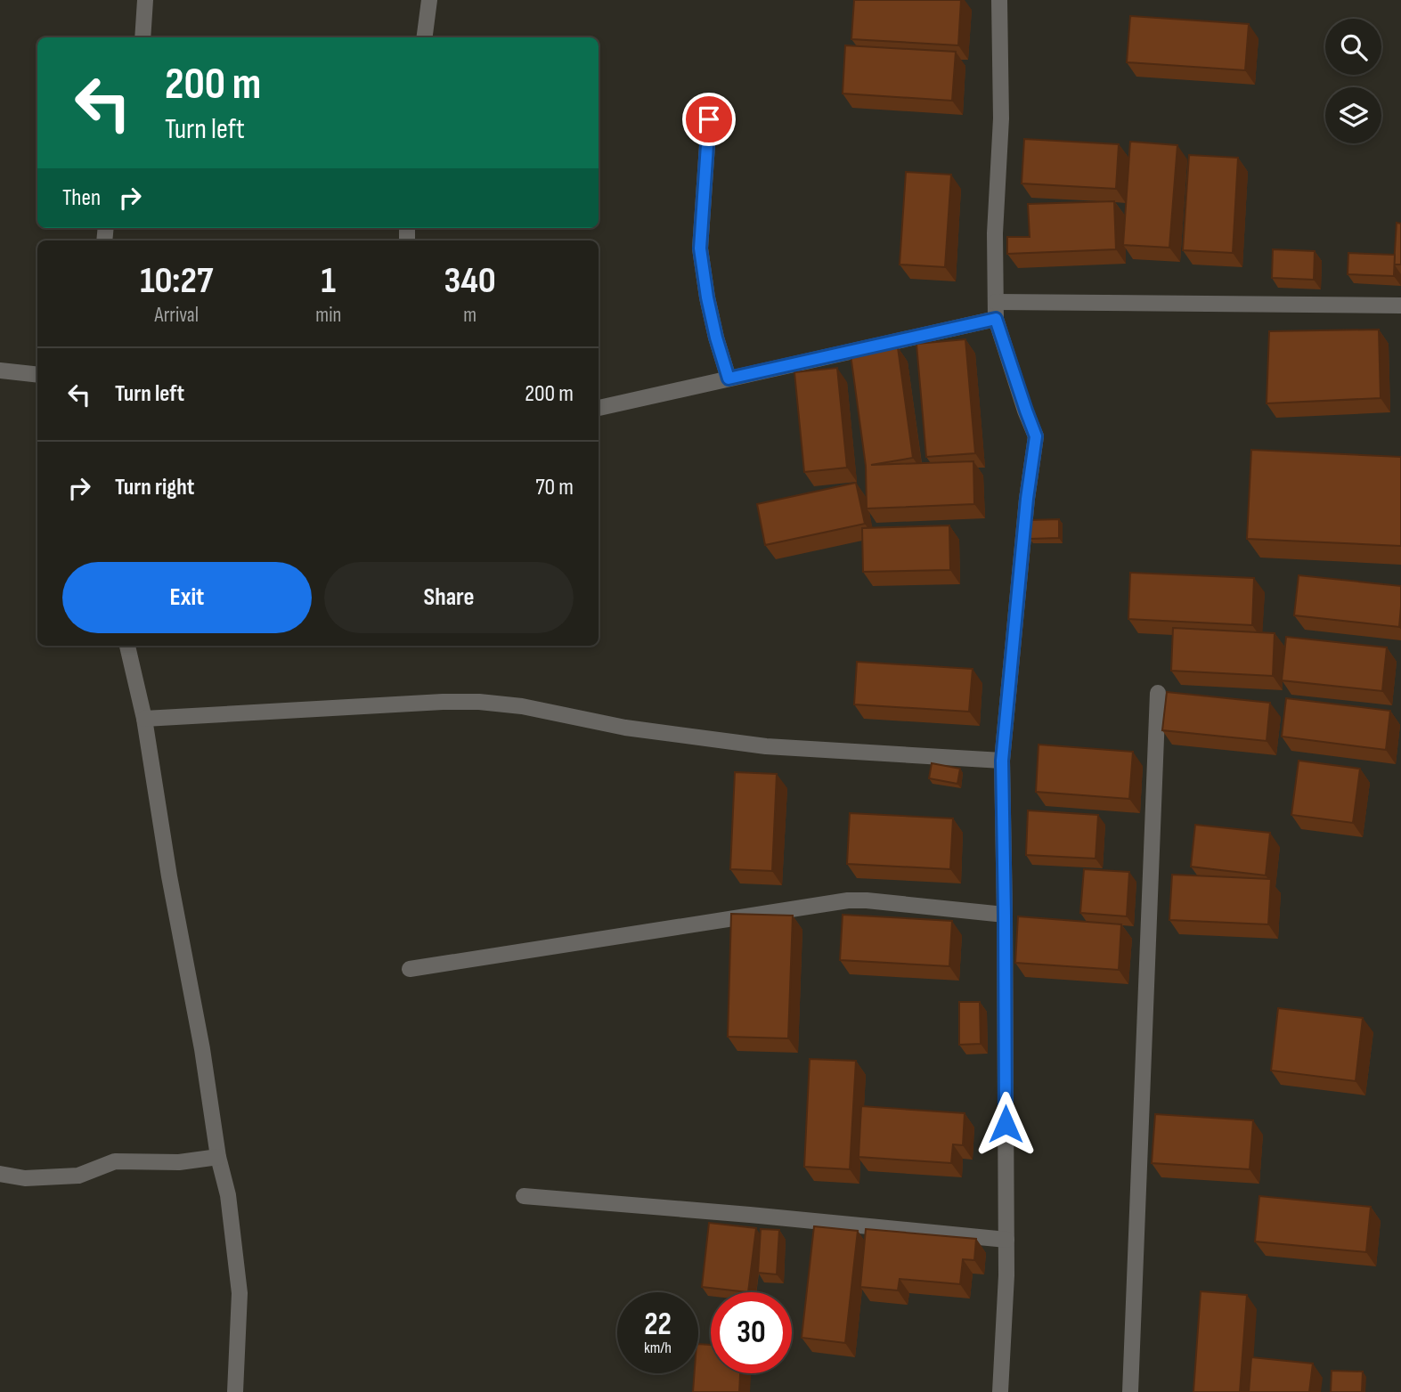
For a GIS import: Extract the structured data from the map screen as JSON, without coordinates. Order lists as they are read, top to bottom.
{
  "page": {
    "turn": ["200 m", "Turn left"],
    "then": "Then",
    "eta": [
      "10:27",
      "Arrival",
      "1",
      "min",
      "340",
      "m"
    ],
    "list": [
      {
        "name": "Turn left",
        "value": "200 m"
      },
      {
        "name": "Turn right",
        "value": "70 m"
      }
    ],
    "buttons": ["Exit", "Share"],
    "speed": "22 km/h",
    "limit": "30"
  }
}
